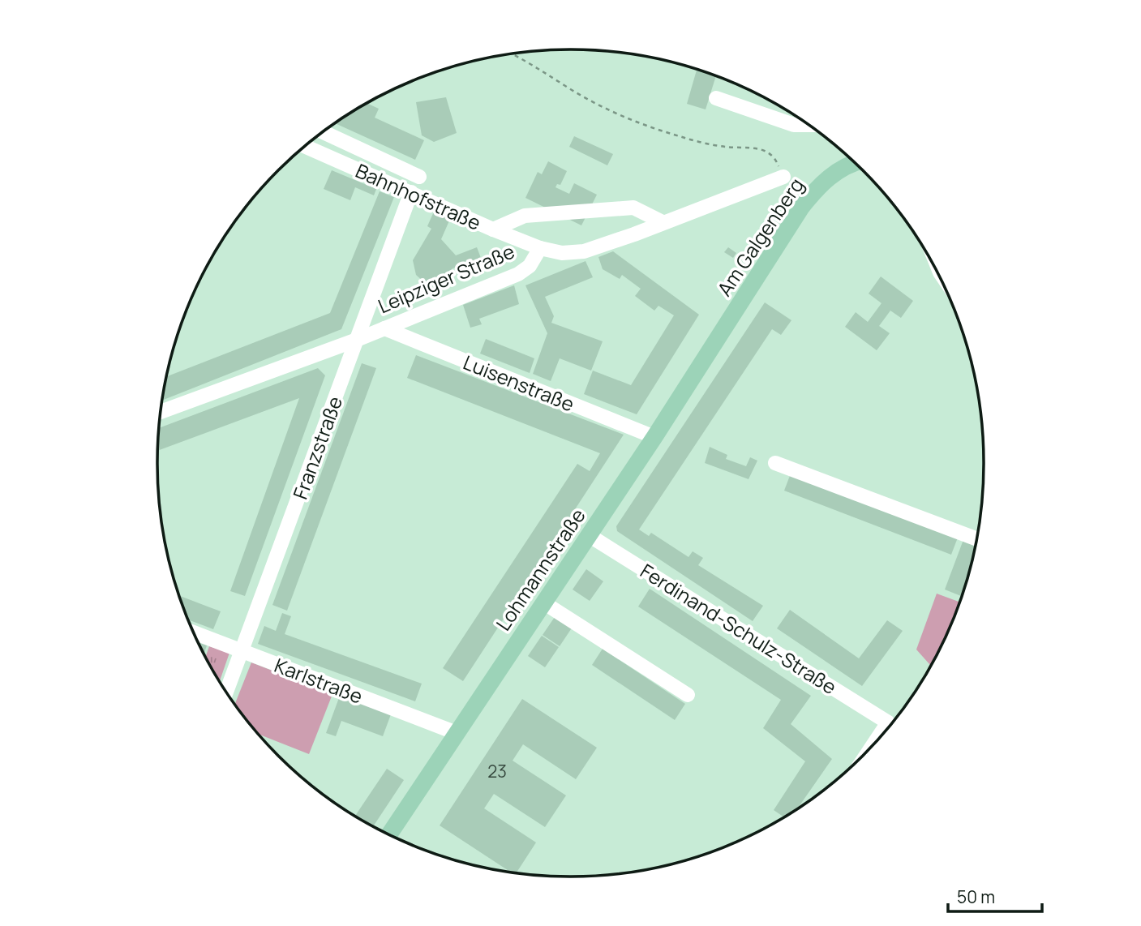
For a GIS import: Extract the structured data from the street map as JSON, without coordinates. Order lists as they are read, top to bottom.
{
  "streets": {
    "main road": ["Am Galgenberg", "Lohmannstraße"],
    "street": [
      "Bahnhofstraße",
      "Leipziger Straße",
      "Luisenstraße",
      "Franzstraße",
      "Ferdinand-Schulz-Straße",
      "Karlstraße"
    ]
  },
  "crossings": [
    ["Bahnhofstraße", "Leipziger Straße"],
    ["Bahnhofstraße", "Franzstraße"],
    ["Am Galgenberg", "Lohmannstraße"],
    ["Leipziger Straße", "Luisenstraße"],
    ["Leipziger Straße", "Franzstraße"],
    ["Luisenstraße", "Lohmannstraße"],
    ["Franzstraße", "Karlstraße"],
    ["Lohmannstraße", "Ferdinand-Schulz-Straße"],
    ["Lohmannstraße", "Karlstraße"]
  ],
  "house_numbers": ["23"],
  "scale_bar": "50 m"
}
